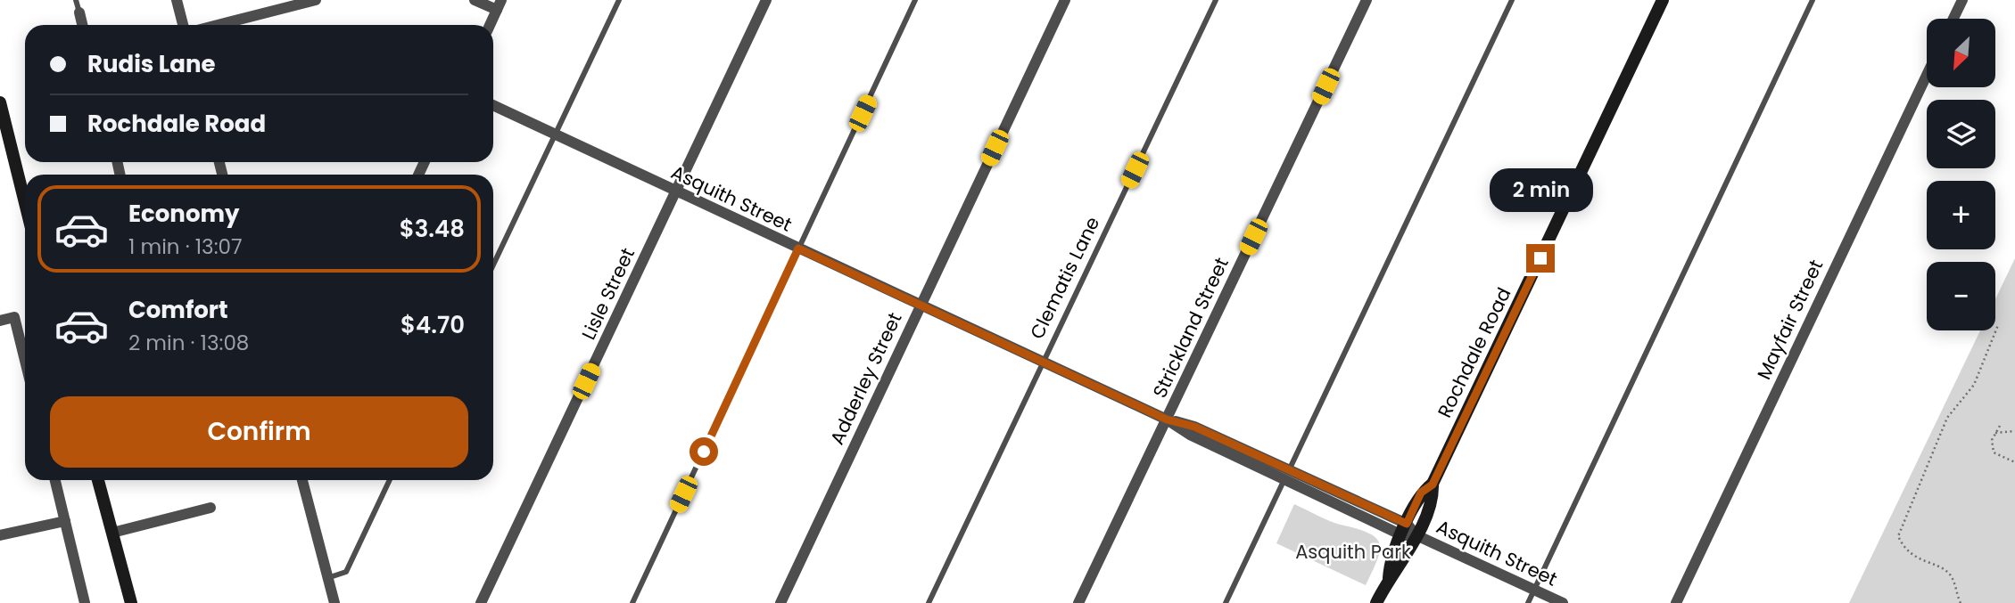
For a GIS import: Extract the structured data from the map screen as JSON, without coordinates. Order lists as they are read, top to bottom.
{
  "streets": {
    "main road": ["Rochdale Road"],
    "street": [
      "Asquith Street",
      "Lisle Street",
      "Mayfair Street",
      "Strickland Street",
      "Adderley Street"
    ],
    "lane": ["Clematis Lane"]
  },
  "crossings": [
    ["Asquith Street", "Clematis Lane"],
    ["Asquith Street", "Lisle Street"],
    ["Asquith Street", "Strickland Street"],
    ["Asquith Street", "Rochdale Road"],
    ["Asquith Street", "Adderley Street"]
  ],
  "parks": ["Asquith Park"],
  "north": "bottom left",
  "page": {
    "map_buttons": ["+", "−"],
    "banner": ["Rudis Lane", "Rochdale Road"],
    "bubble": "2 min",
    "list": [
      {
        "name": "Economy",
        "note": "1 min · 13:07",
        "value": "$3.48"
      },
      {
        "name": "Comfort",
        "note": "2 min · 13:08",
        "value": "$4.70"
      }
    ],
    "buttons": "Confirm"
  }
}
